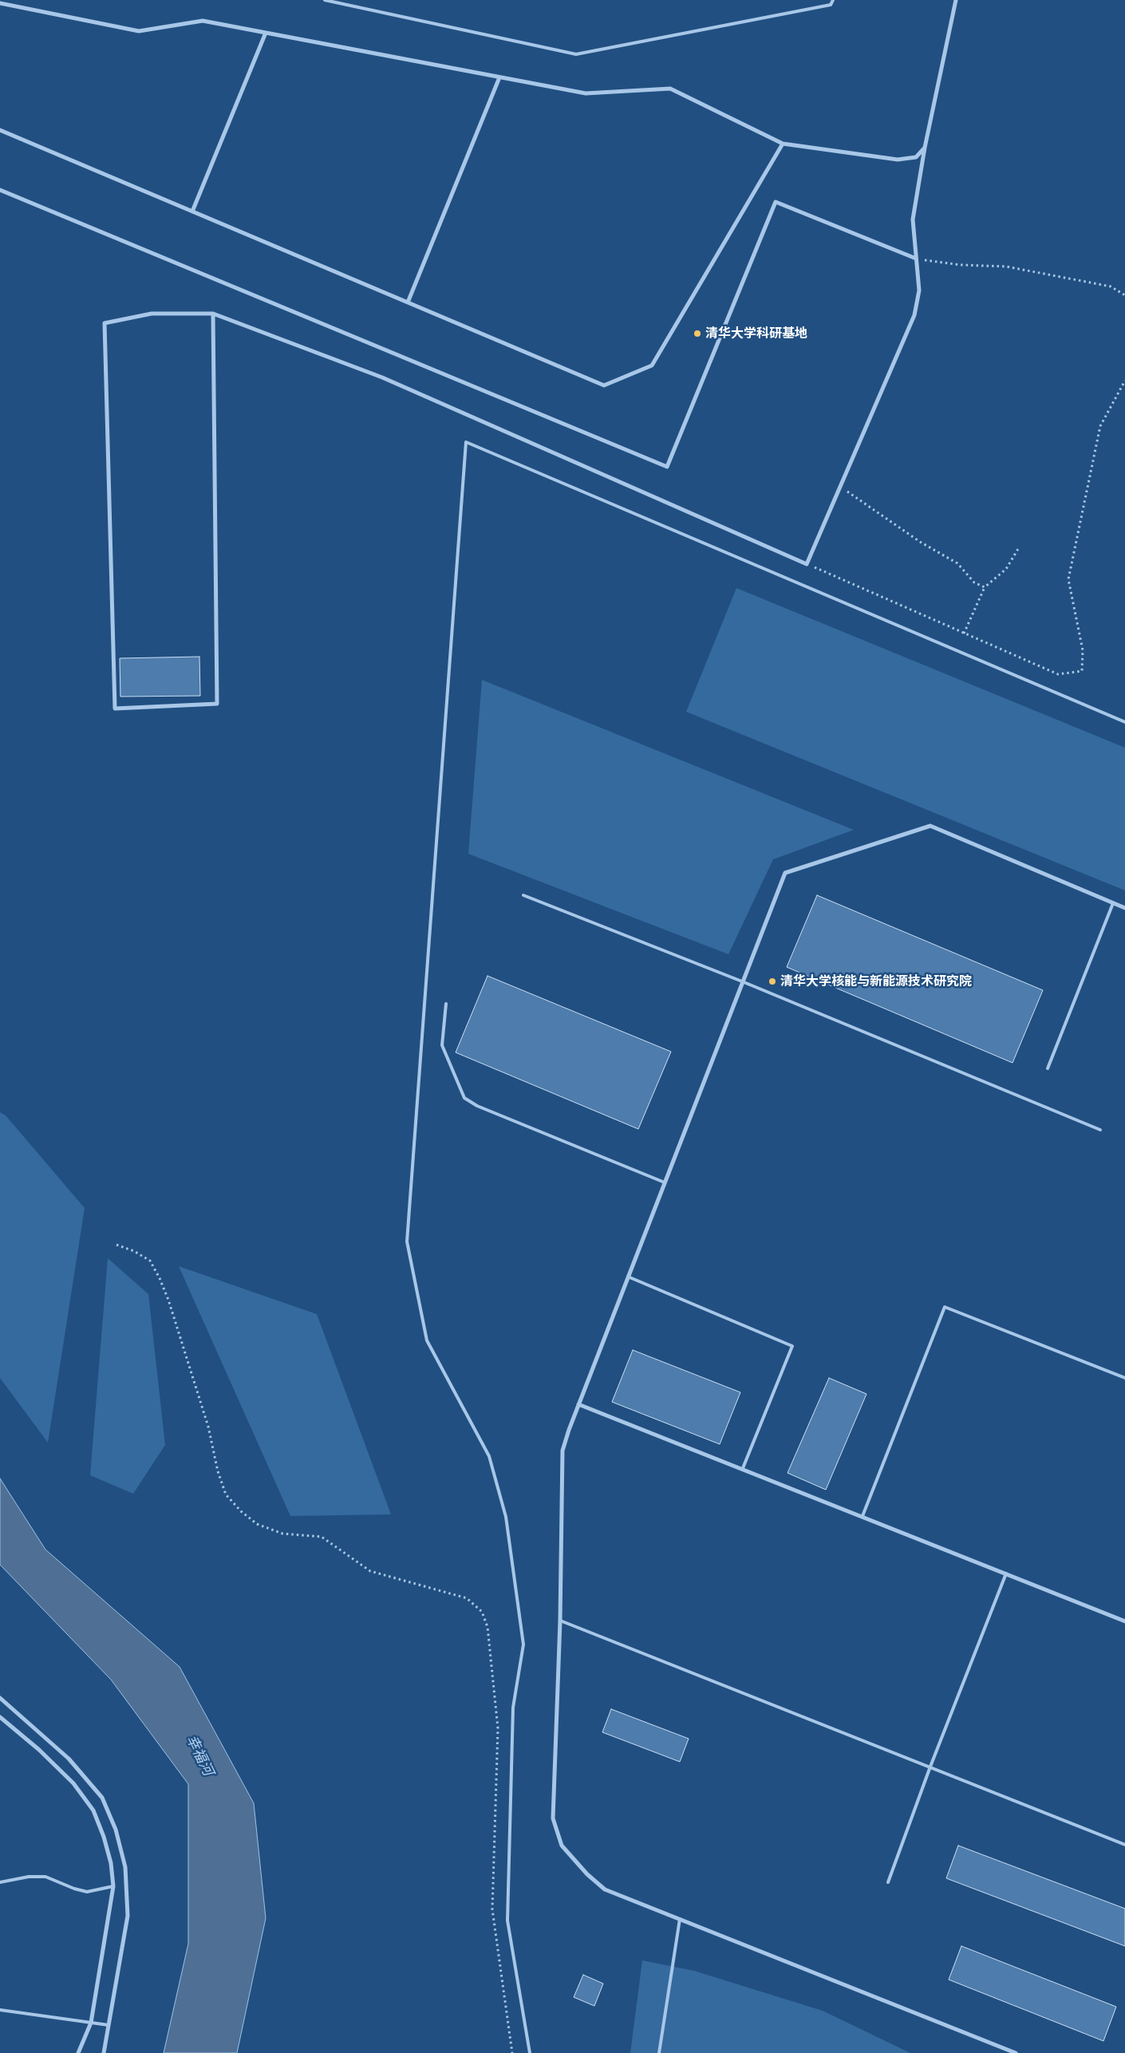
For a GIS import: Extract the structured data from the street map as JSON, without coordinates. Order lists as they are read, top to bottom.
{
  "water": ["幸福河"],
  "places": ["清华大学科研基地", "清华大学核能与新能源技术研究院"]
}
